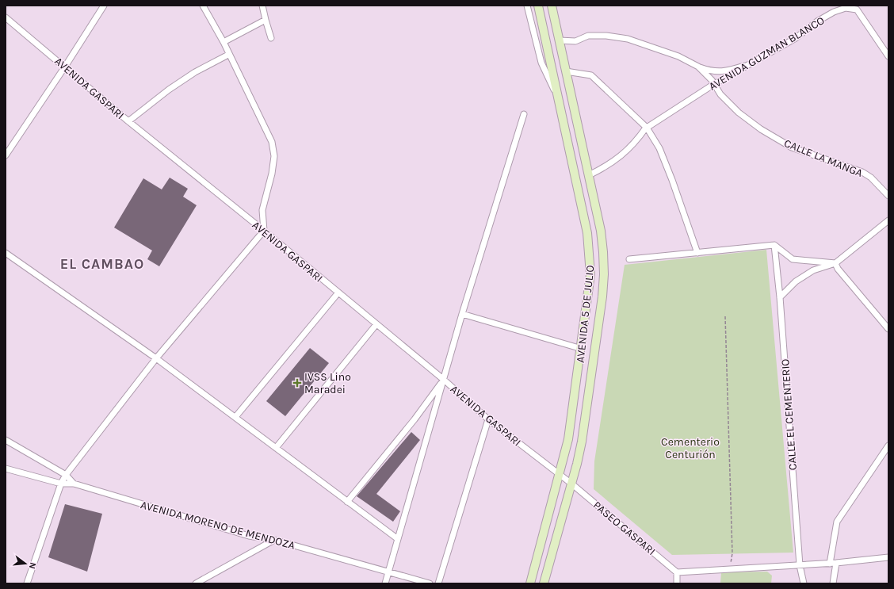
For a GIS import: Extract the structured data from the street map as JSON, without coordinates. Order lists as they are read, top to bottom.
{
  "streets": {
    "street": [
      "AVENIDA GUZMAN BLANCO",
      "AVENIDA GASPARI",
      "CALLE LA MANGA",
      "AVENIDA 5 DE JULIO",
      "CALLE EL CEMENTERIO",
      "AVENIDA MORENO DE MENDOZA",
      "PASEO GASPARI"
    ]
  },
  "crossings": [
    ["AVENIDA GUZMAN BLANCO", "CALLE LA MANGA"],
    ["AVENIDA GASPARI", "AVENIDA 5 DE JULIO"],
    ["AVENIDA GASPARI", "PASEO GASPARI"],
    ["CALLE LA MANGA", "AVENIDA 5 DE JULIO"],
    ["AVENIDA 5 DE JULIO", "PASEO GASPARI"]
  ],
  "districts": ["EL CAMBAO"],
  "parks": ["Cementerio Centurión"],
  "places": {
    "health": ["IVSS Lino Maradei"]
  },
  "north": "right"
}
